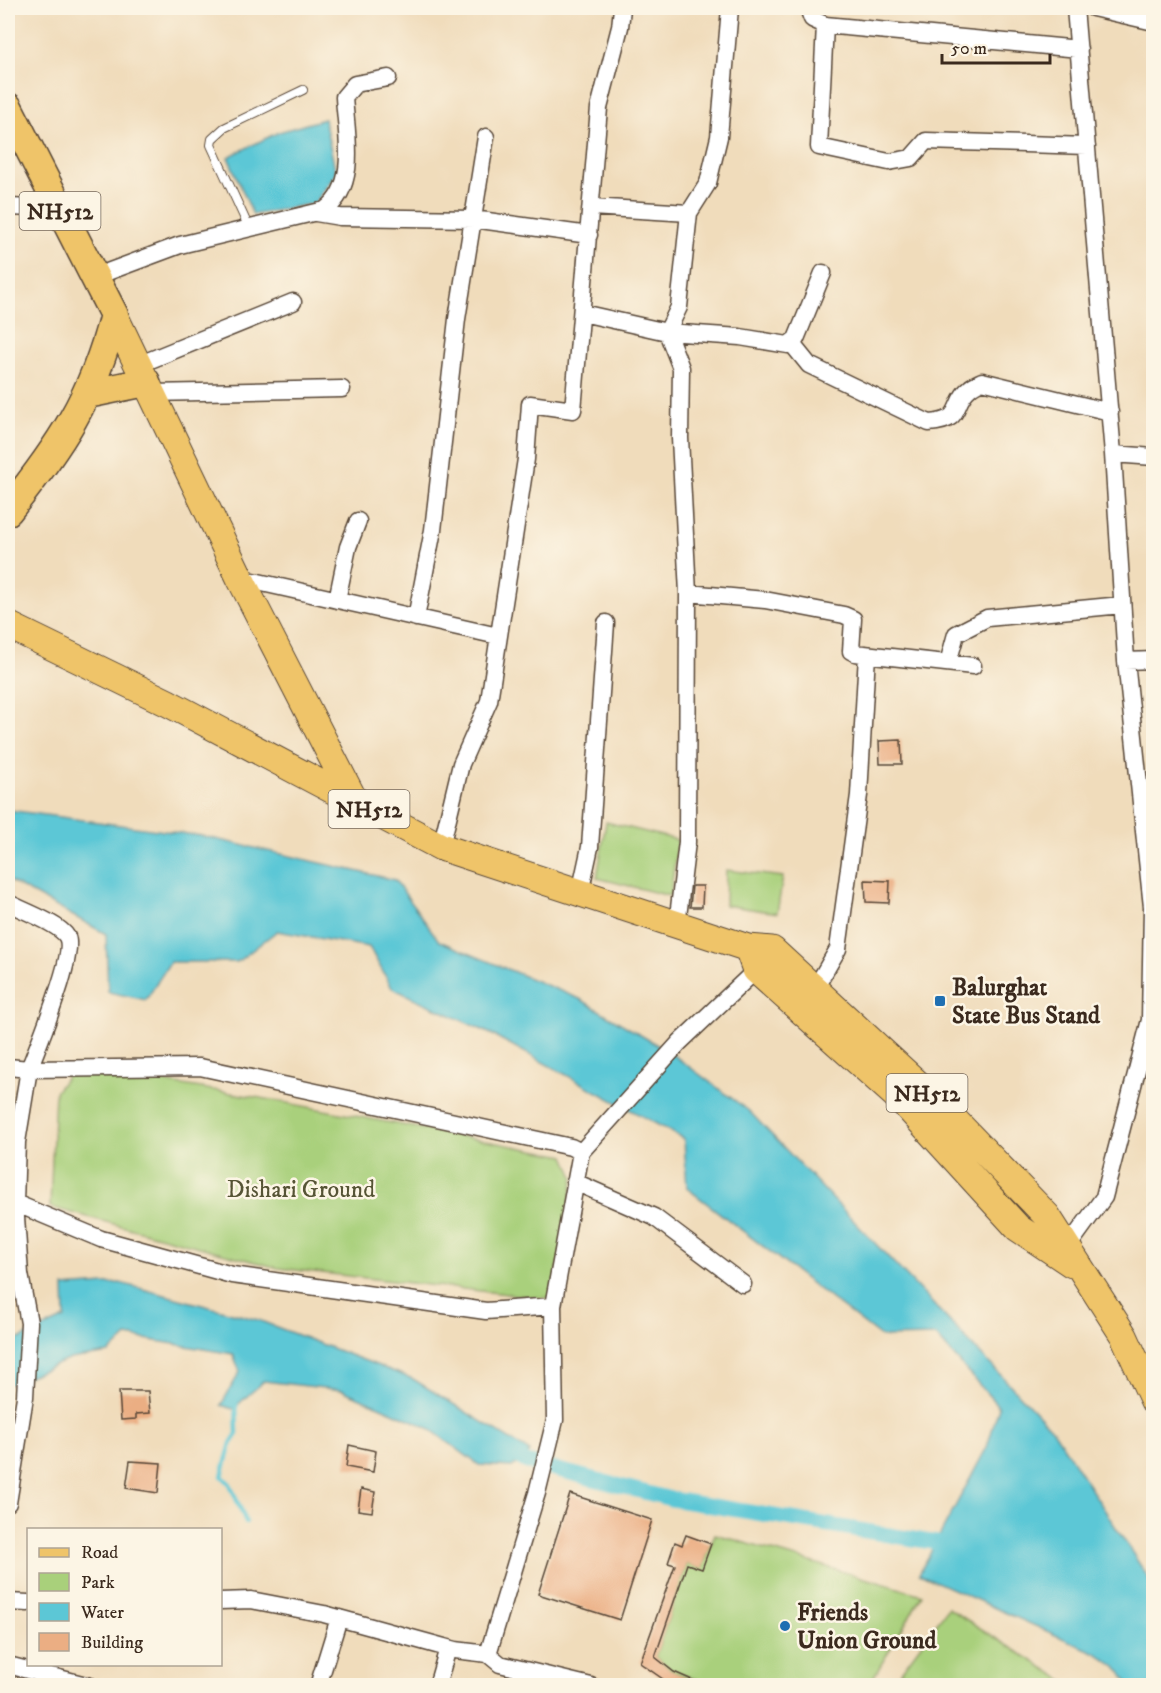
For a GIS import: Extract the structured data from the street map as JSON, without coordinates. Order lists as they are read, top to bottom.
{
  "streets": {
    "highway": ["NH512"]
  },
  "parks": ["Dishari Ground"],
  "places": {
    "transit": ["Balurghat State Bus Stand"],
    "other": ["Friends Union Ground"]
  },
  "legend": [
    "Road",
    "Park",
    "Water",
    "Building"
  ],
  "scale_bar": "50 m"
}
